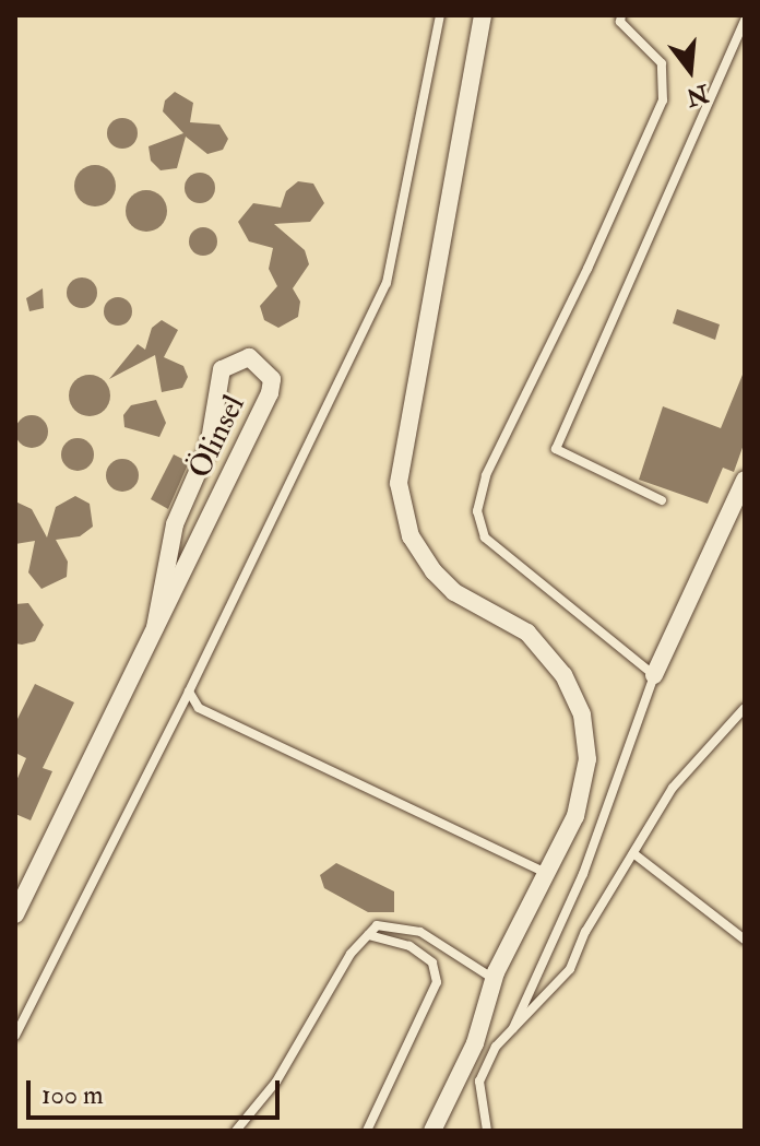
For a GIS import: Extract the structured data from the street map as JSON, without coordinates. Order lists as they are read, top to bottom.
{
  "streets": {
    "street": ["Ölinsel"]
  },
  "scale_bar": "100 m",
  "north": "bottom"
}
